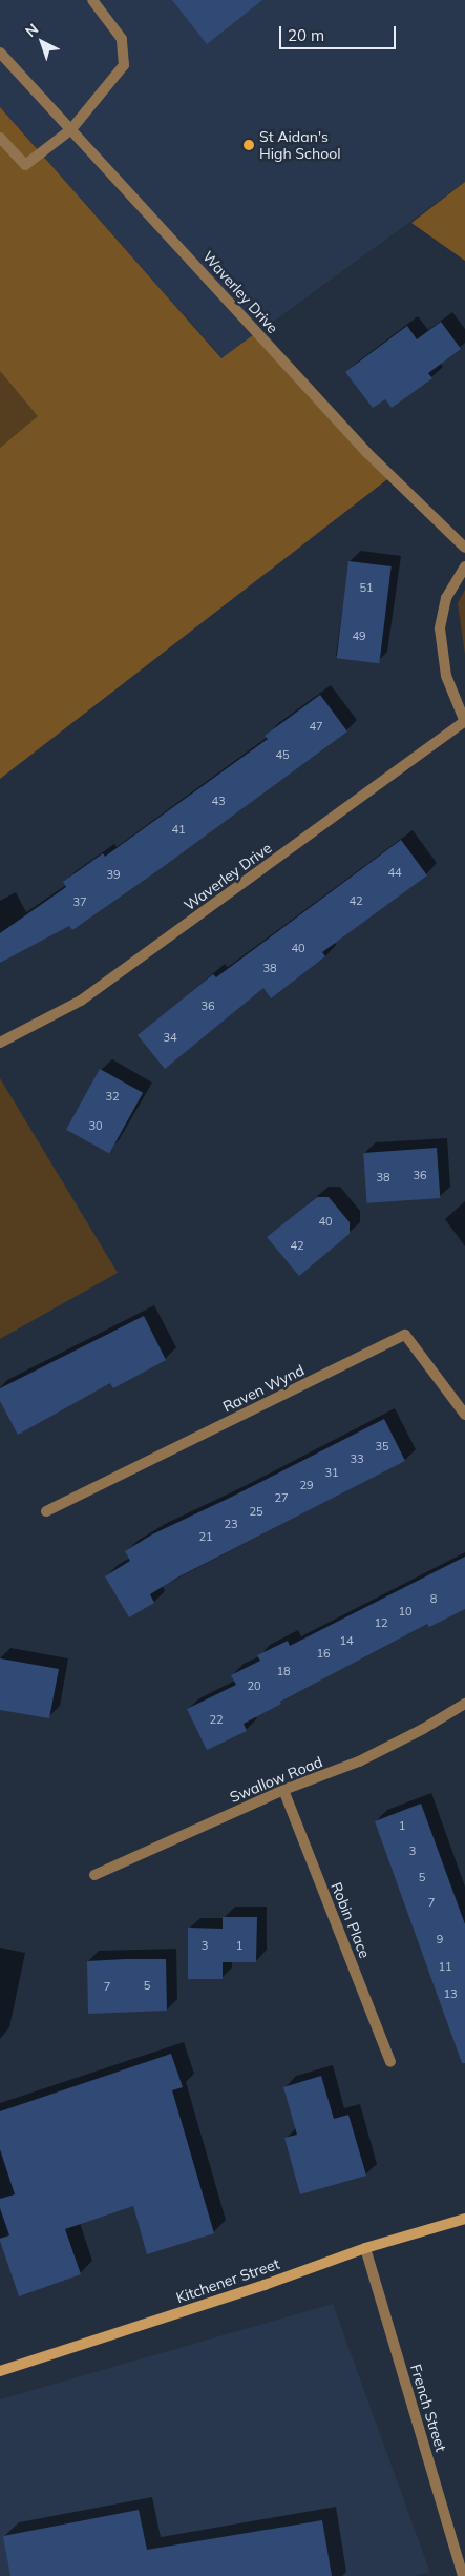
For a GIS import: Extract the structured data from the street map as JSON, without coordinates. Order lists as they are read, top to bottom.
{
  "streets": {
    "street": [
      "Waverley Drive",
      "Raven Wynd",
      "Swallow Road",
      "Robin Place",
      "Kitchener Street",
      "French Street"
    ]
  },
  "crossings": [
    ["Swallow Road", "Robin Place"],
    ["Kitchener Street", "French Street"]
  ],
  "places": ["St Aidan's High School"],
  "house_numbers": [
    "51",
    "49",
    "47",
    "45",
    "43",
    "41",
    "44",
    "39",
    "42",
    "37",
    "40",
    "38",
    "36",
    "34",
    "32",
    "30",
    "36",
    "38",
    "40",
    "42",
    "35",
    "33",
    "31",
    "29",
    "27",
    "25",
    "23",
    "21",
    "8",
    "10",
    "12",
    "14",
    "16",
    "18",
    "20",
    "22",
    "1",
    "3",
    "5",
    "7",
    "9",
    "3",
    "1",
    "11",
    "5",
    "7",
    "13"
  ],
  "scale_bar": "20 m",
  "north": "top left"
}
